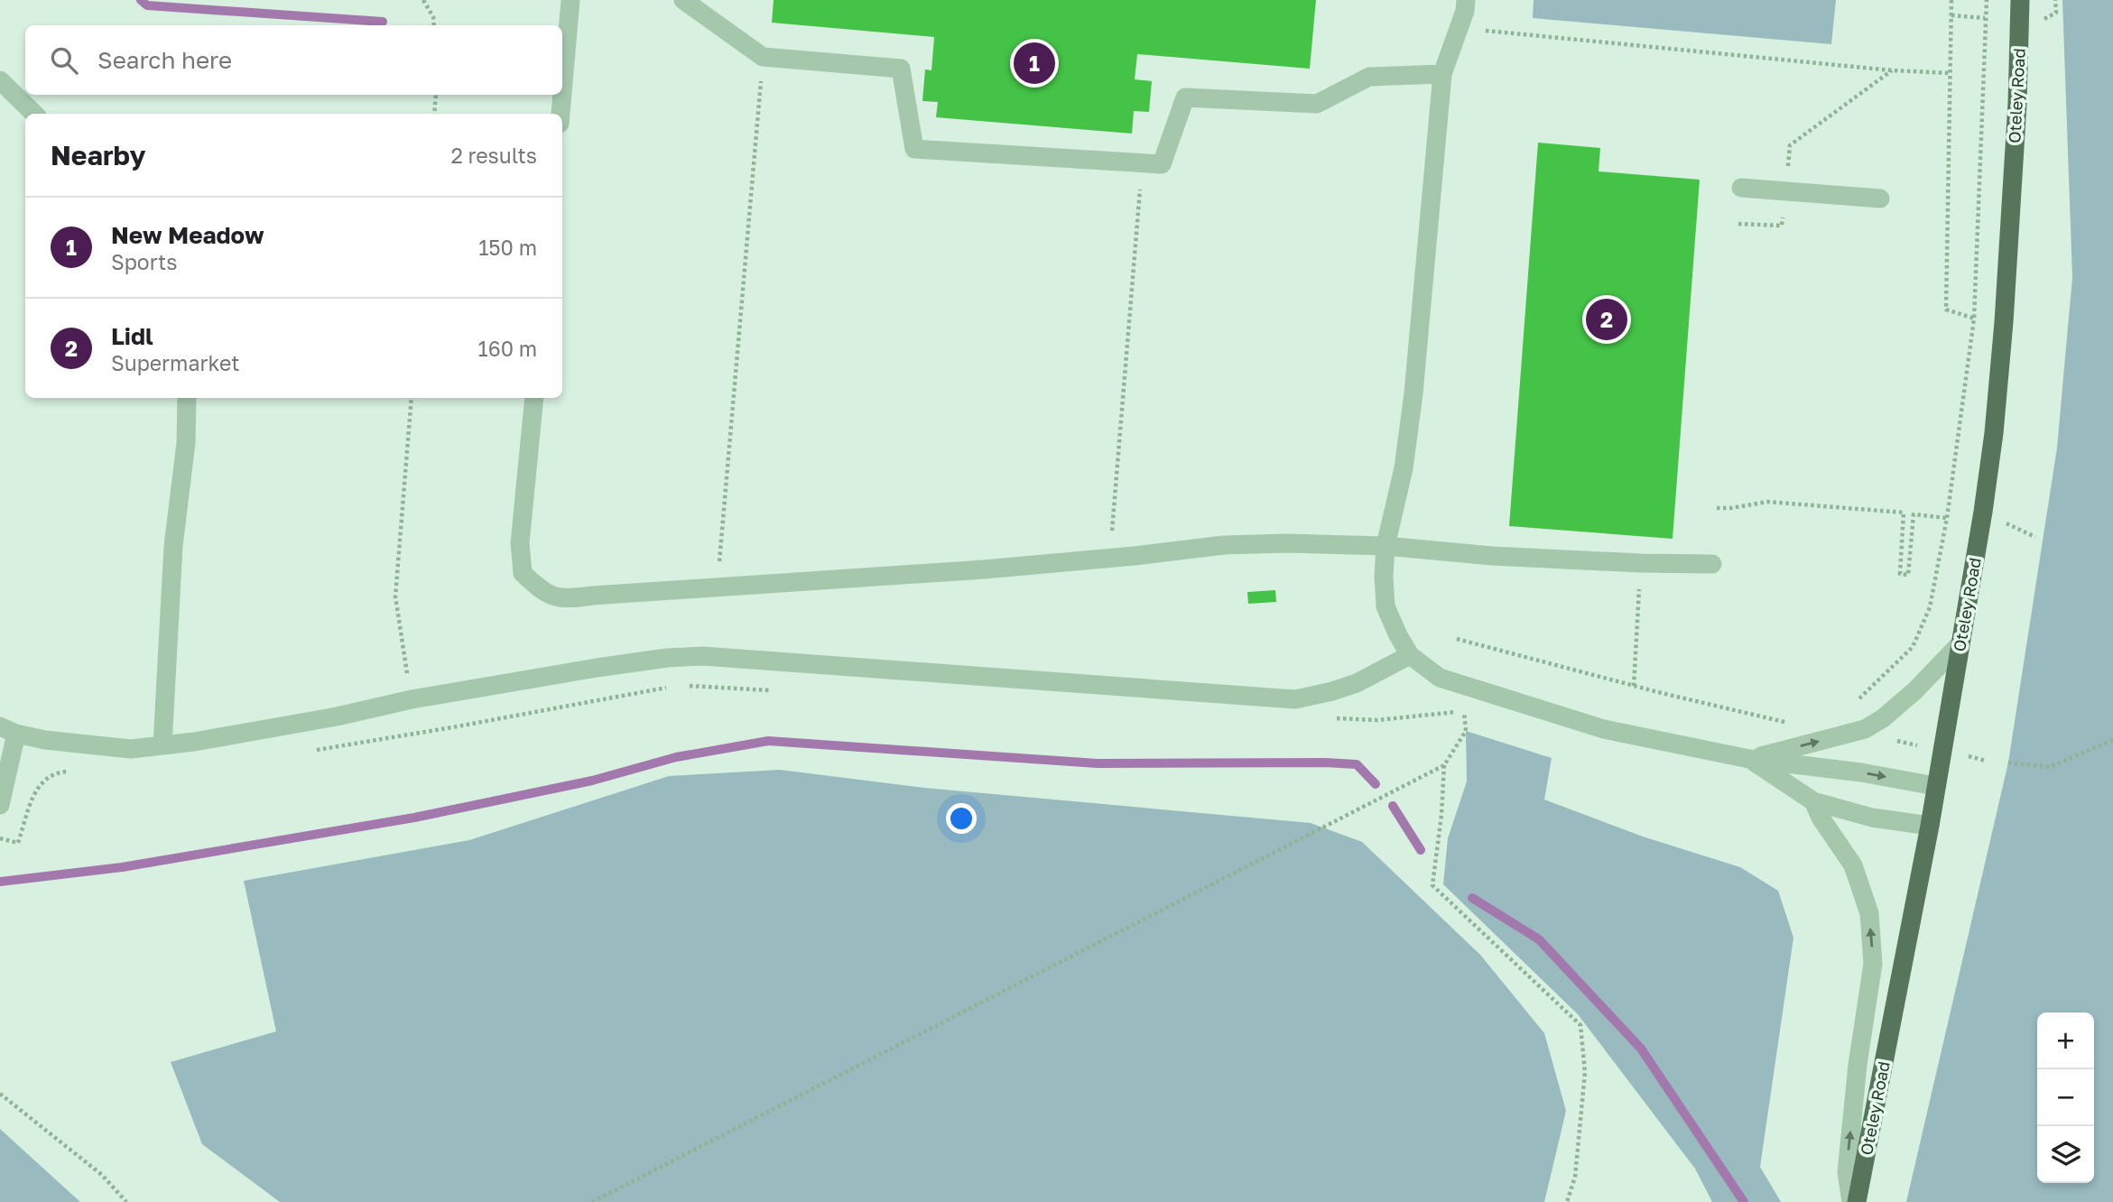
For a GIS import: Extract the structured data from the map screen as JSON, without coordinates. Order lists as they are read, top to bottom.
{
  "streets": {
    "main road": ["Oteley Road"]
  },
  "page": {
    "search": "Search here",
    "pins": ["1", "2"],
    "heading": ["Nearby", "2 results"],
    "list": [
      {
        "mark": "1",
        "name": "New Meadow",
        "note": "Sports",
        "value": "150 m"
      },
      {
        "mark": "2",
        "name": "Lidl",
        "note": "Supermarket",
        "value": "160 m"
      }
    ],
    "map_buttons": ["+", "−"]
  }
}
